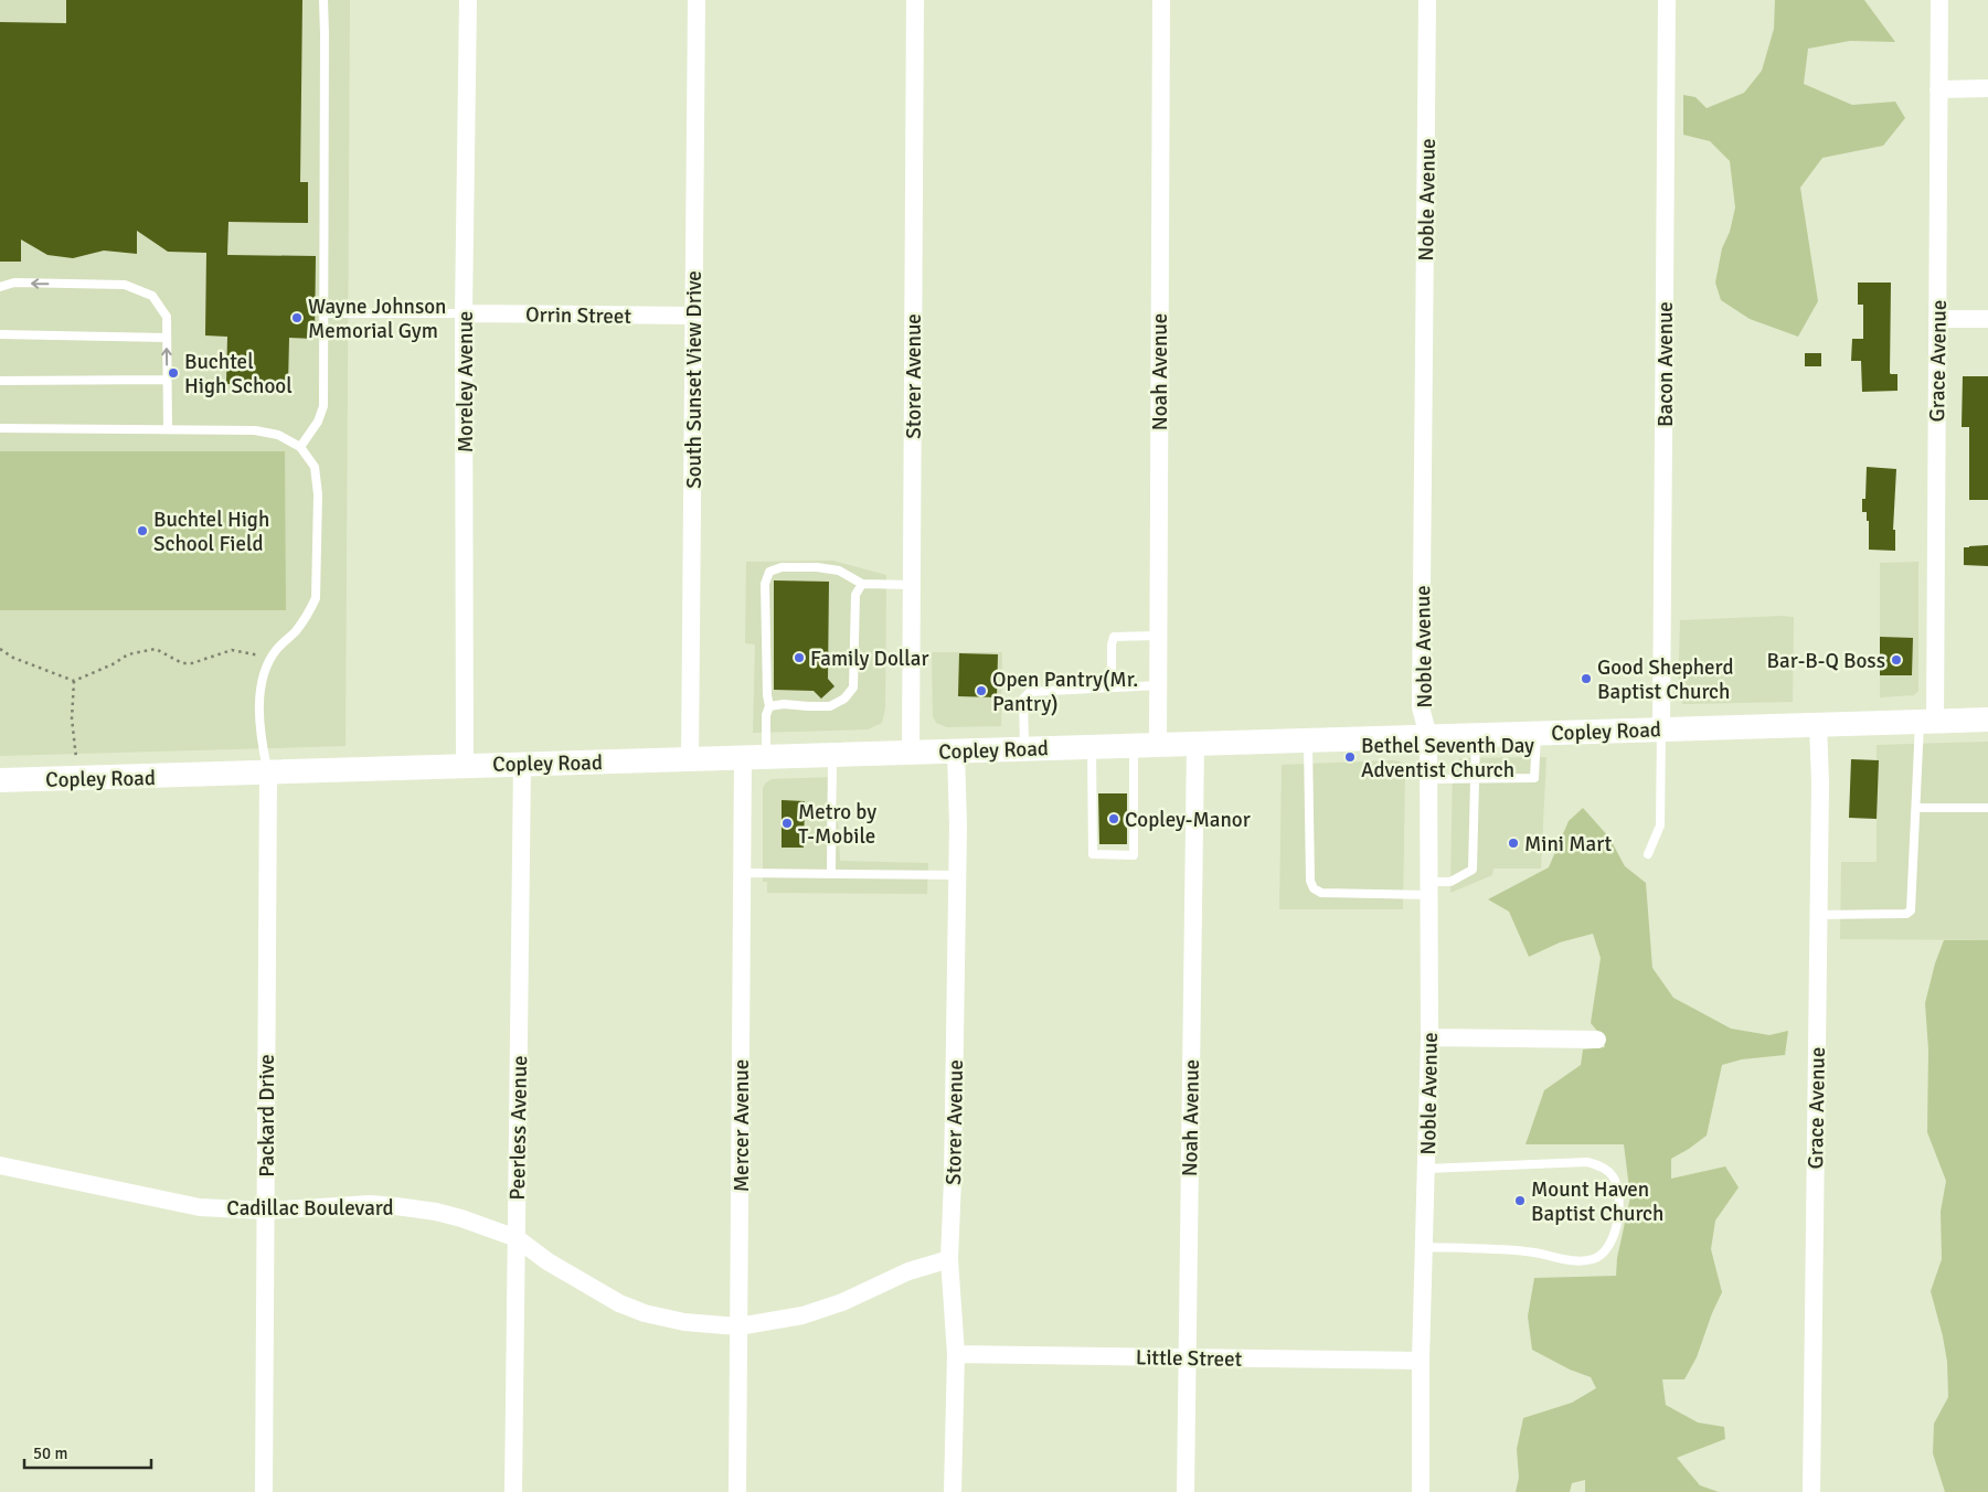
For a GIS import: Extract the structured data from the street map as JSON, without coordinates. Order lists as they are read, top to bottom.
{
  "streets": {
    "main road": ["Copley Road"],
    "street": [
      "Noble Avenue",
      "Orrin Street",
      "Grace Avenue",
      "Bacon Avenue",
      "Noah Avenue",
      "Storer Avenue",
      "South Sunset View Drive",
      "Moreley Avenue",
      "Packard Drive",
      "Mercer Avenue",
      "Peerless Avenue",
      "Cadillac Boulevard",
      "Little Street"
    ]
  },
  "crossings": [
    ["Noble Avenue", "Copley Road"],
    ["Noble Avenue", "Little Street"],
    ["Orrin Street", "South Sunset View Drive"],
    ["Orrin Street", "Moreley Avenue"],
    ["Grace Avenue", "Copley Road"],
    ["Bacon Avenue", "Copley Road"],
    ["Noah Avenue", "Copley Road"],
    ["Noah Avenue", "Little Street"],
    ["Storer Avenue", "Copley Road"],
    ["Storer Avenue", "Cadillac Boulevard"],
    ["Storer Avenue", "Little Street"],
    ["South Sunset View Drive", "Copley Road"],
    ["Moreley Avenue", "Copley Road"],
    ["Copley Road", "Packard Drive"],
    ["Copley Road", "Mercer Avenue"],
    ["Copley Road", "Peerless Avenue"],
    ["Packard Drive", "Cadillac Boulevard"],
    ["Mercer Avenue", "Cadillac Boulevard"],
    ["Peerless Avenue", "Cadillac Boulevard"]
  ],
  "places": [
    "Wayne Johnson Memorial Gym",
    "Buchtel High School",
    "Buchtel High School Field",
    "Family Dollar",
    "Bar-B-Q Boss",
    "Good Shepherd Baptist Church",
    "Open Pantry(Mr. Pantry)",
    "Bethel Seventh Day Adventist Church",
    "Copley-Manor",
    "Metro by T-Mobile",
    "Mini Mart",
    "Mount Haven Baptist Church"
  ],
  "scale_bar": "50 m"
}
